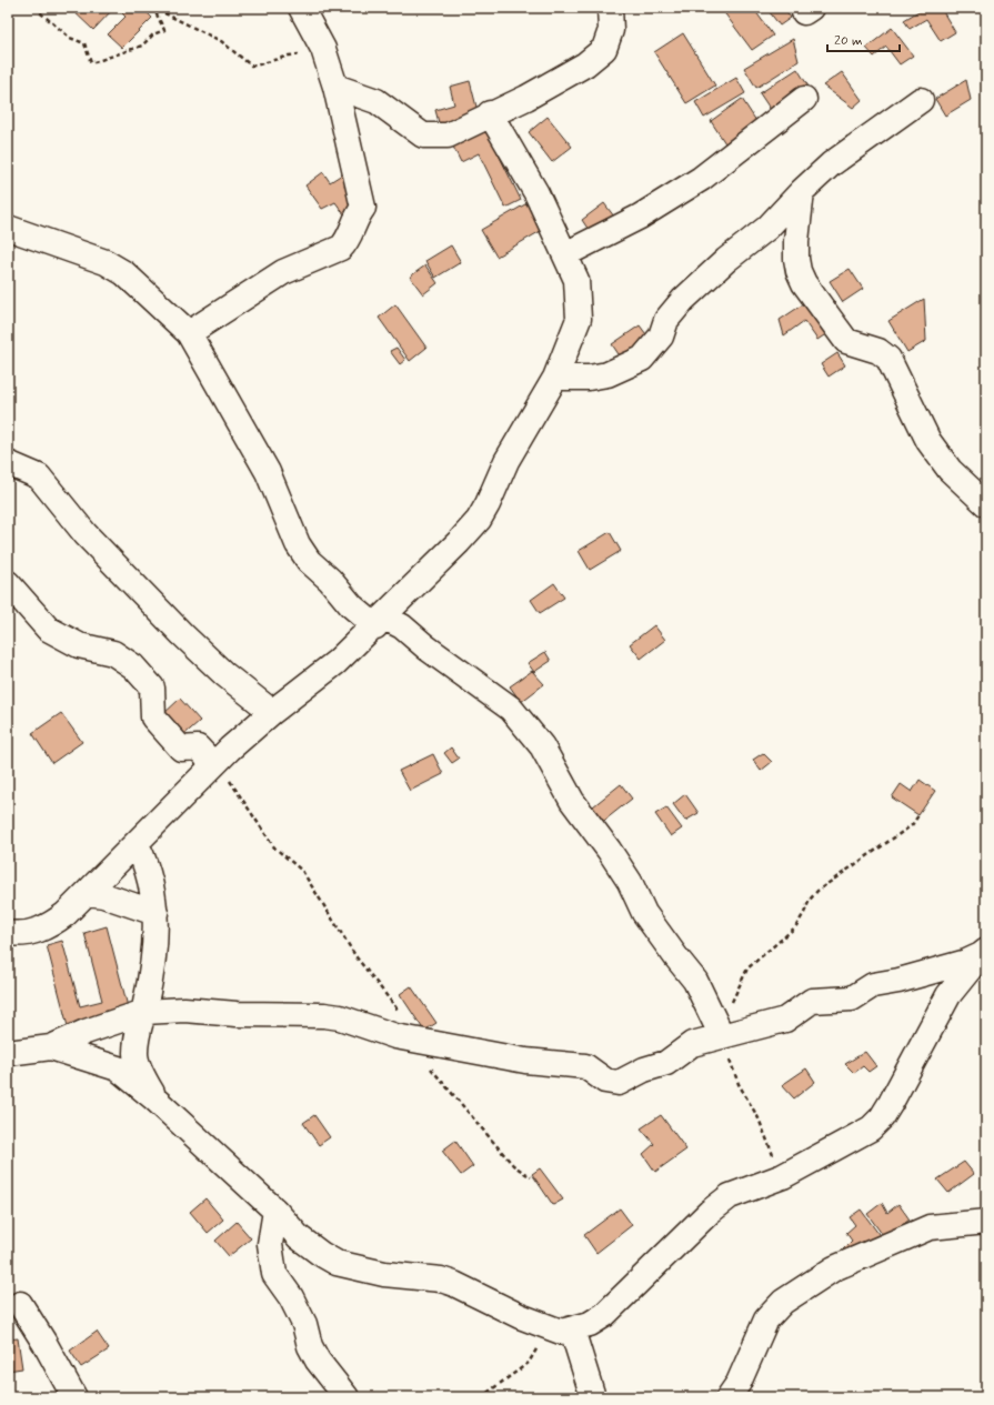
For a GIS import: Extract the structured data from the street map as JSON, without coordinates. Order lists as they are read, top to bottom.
{
  "scale_bar": "20 m"
}
